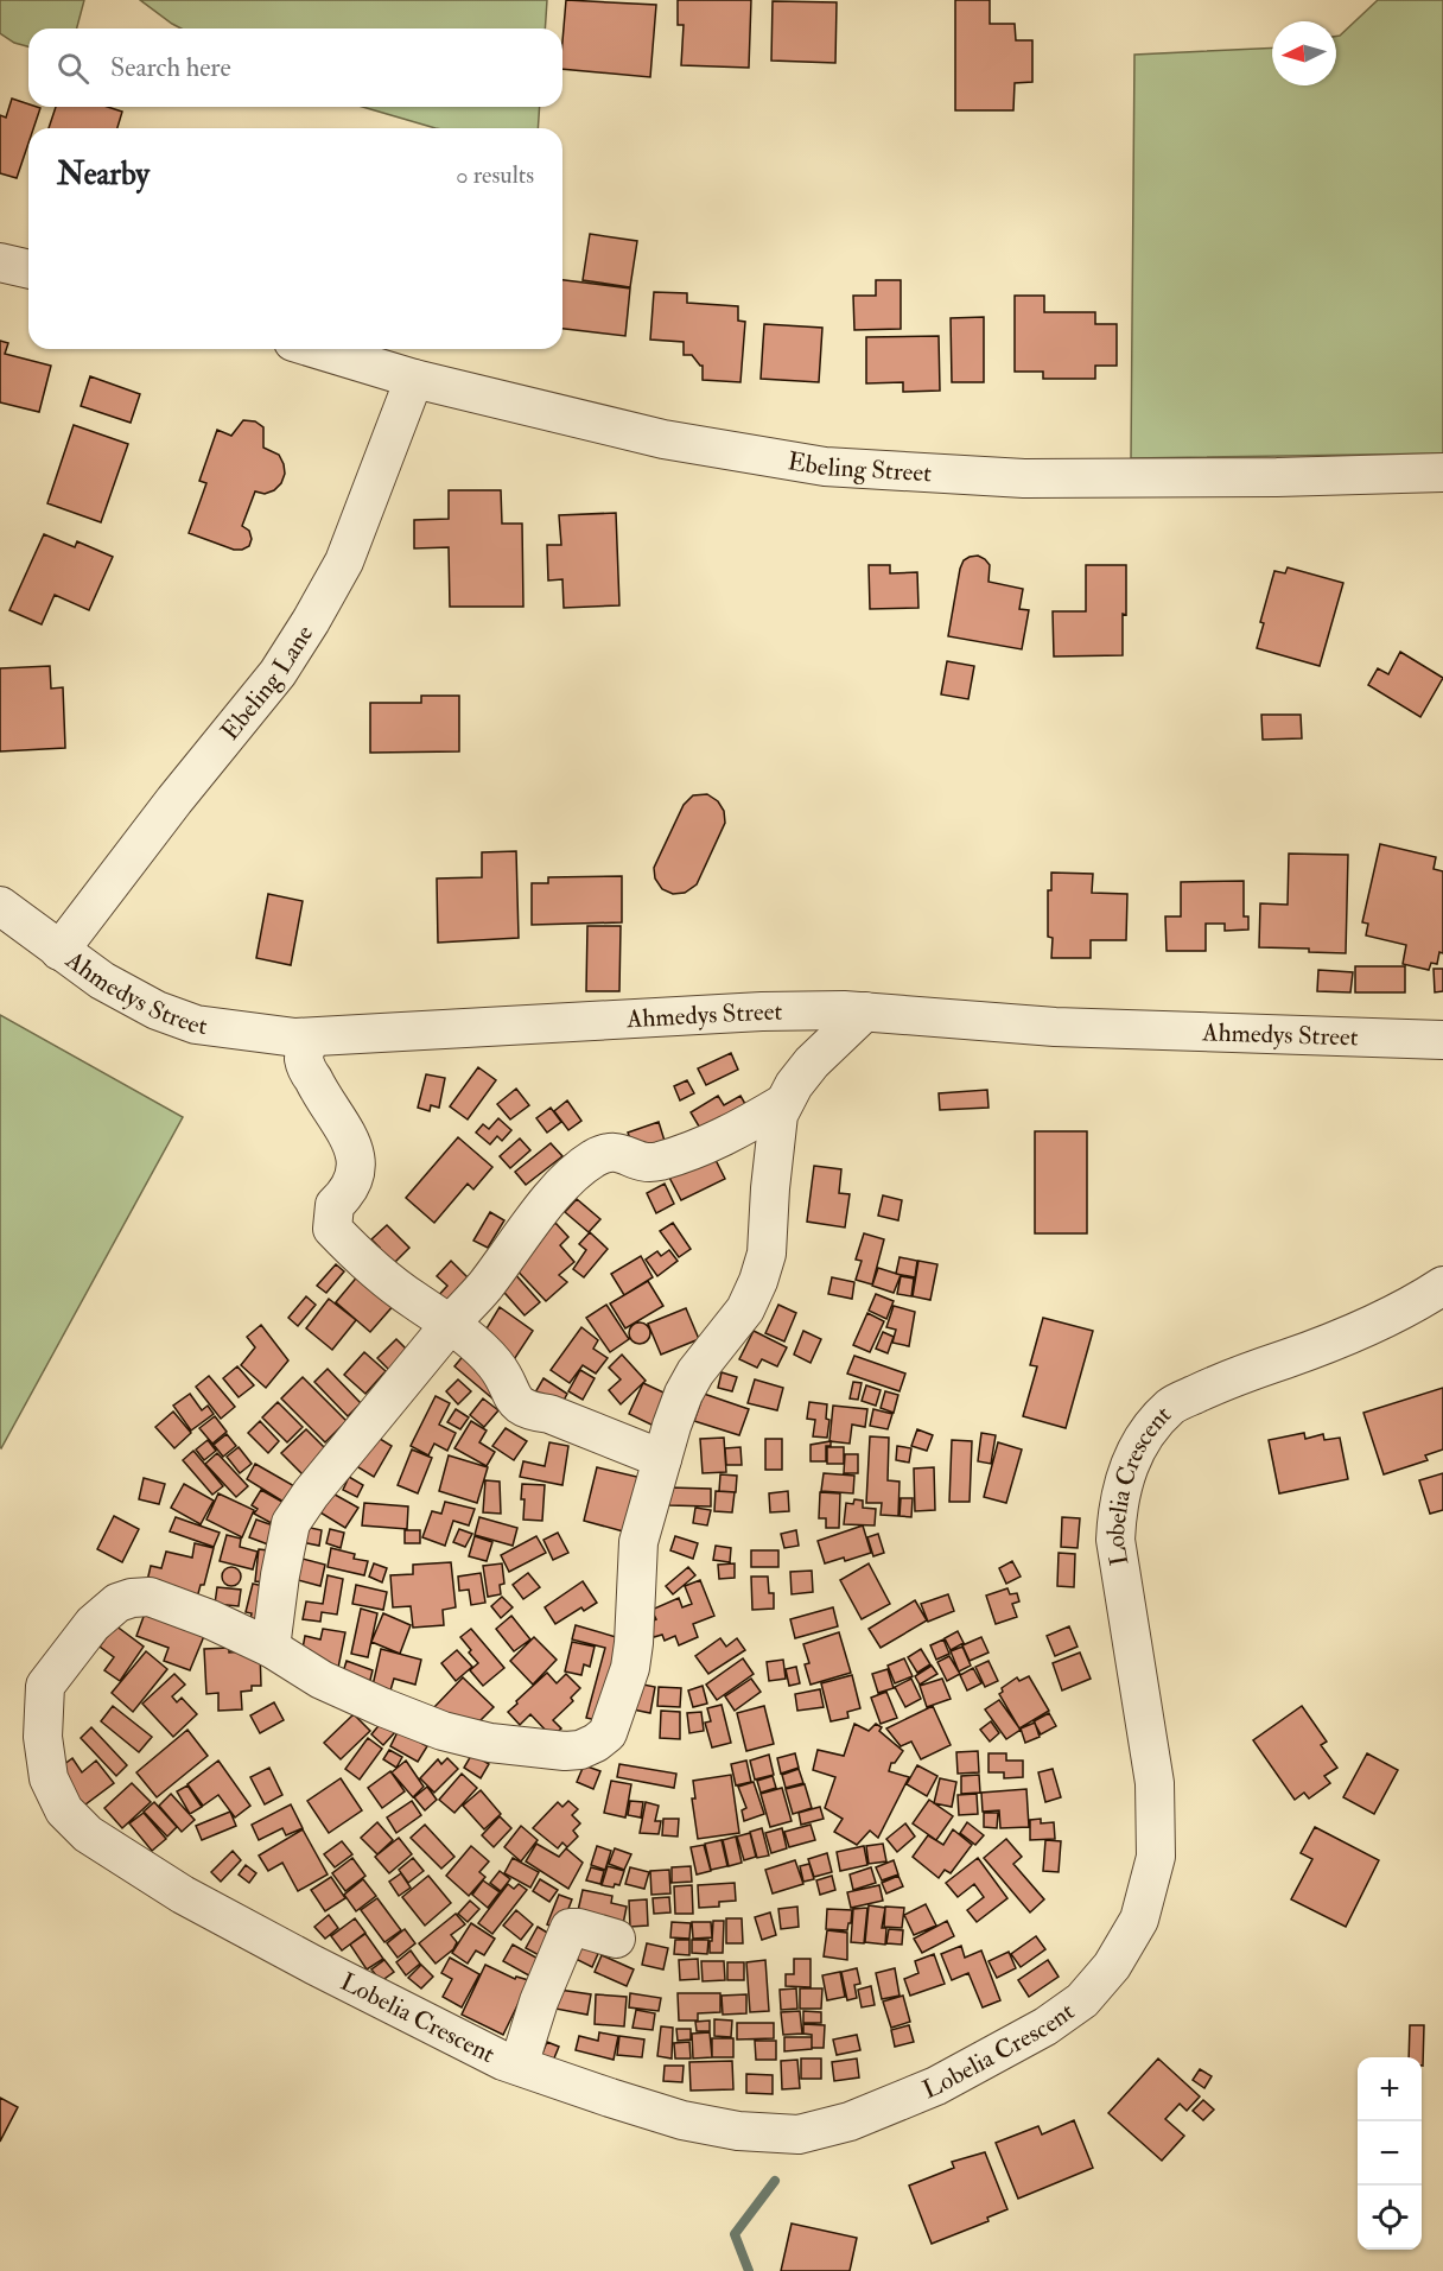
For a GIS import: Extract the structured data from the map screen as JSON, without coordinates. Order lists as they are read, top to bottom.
{
  "streets": {
    "street": [
      "Ebeling Street",
      "Ebeling Lane",
      "Ahmedys Street",
      "Lobelia Crescent"
    ]
  },
  "crossings": [
    ["Ebeling Street", "Ebeling Lane"],
    ["Ebeling Lane", "Ahmedys Street"]
  ],
  "north": "left",
  "page": {
    "search": "Search here",
    "heading": ["Nearby", "0 results"],
    "map_buttons": ["+", "−"]
  }
}
